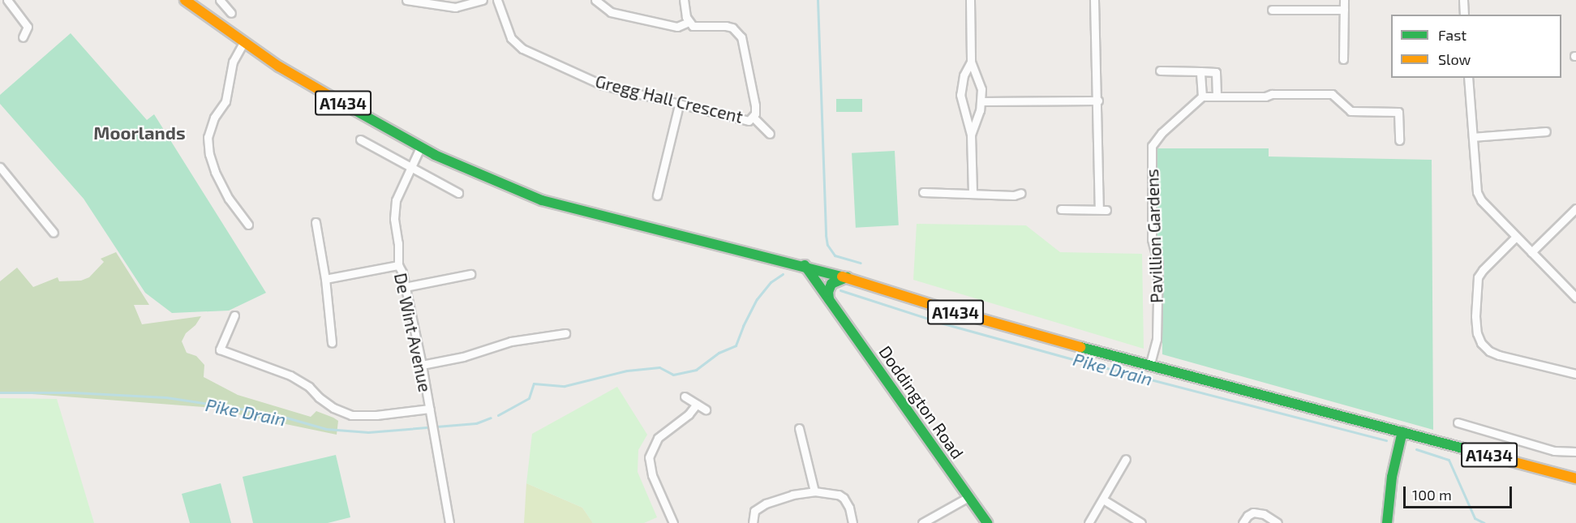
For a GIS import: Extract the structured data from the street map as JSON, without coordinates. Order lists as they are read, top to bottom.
{
  "streets": {
    "main road": ["A1434", "Doddington Road"],
    "street": ["Gregg Hall Crescent", "Pavillion Gardens", "De Wint Avenue"]
  },
  "crossings": [
    ["A1434", "Pavillion Gardens"],
    ["A1434", "De Wint Avenue"],
    ["A1434", "Doddington Road"]
  ],
  "districts": ["Moorlands"],
  "water": ["Pike Drain"],
  "legend": ["Fast", "Slow"],
  "scale_bar": "100 m"
}
